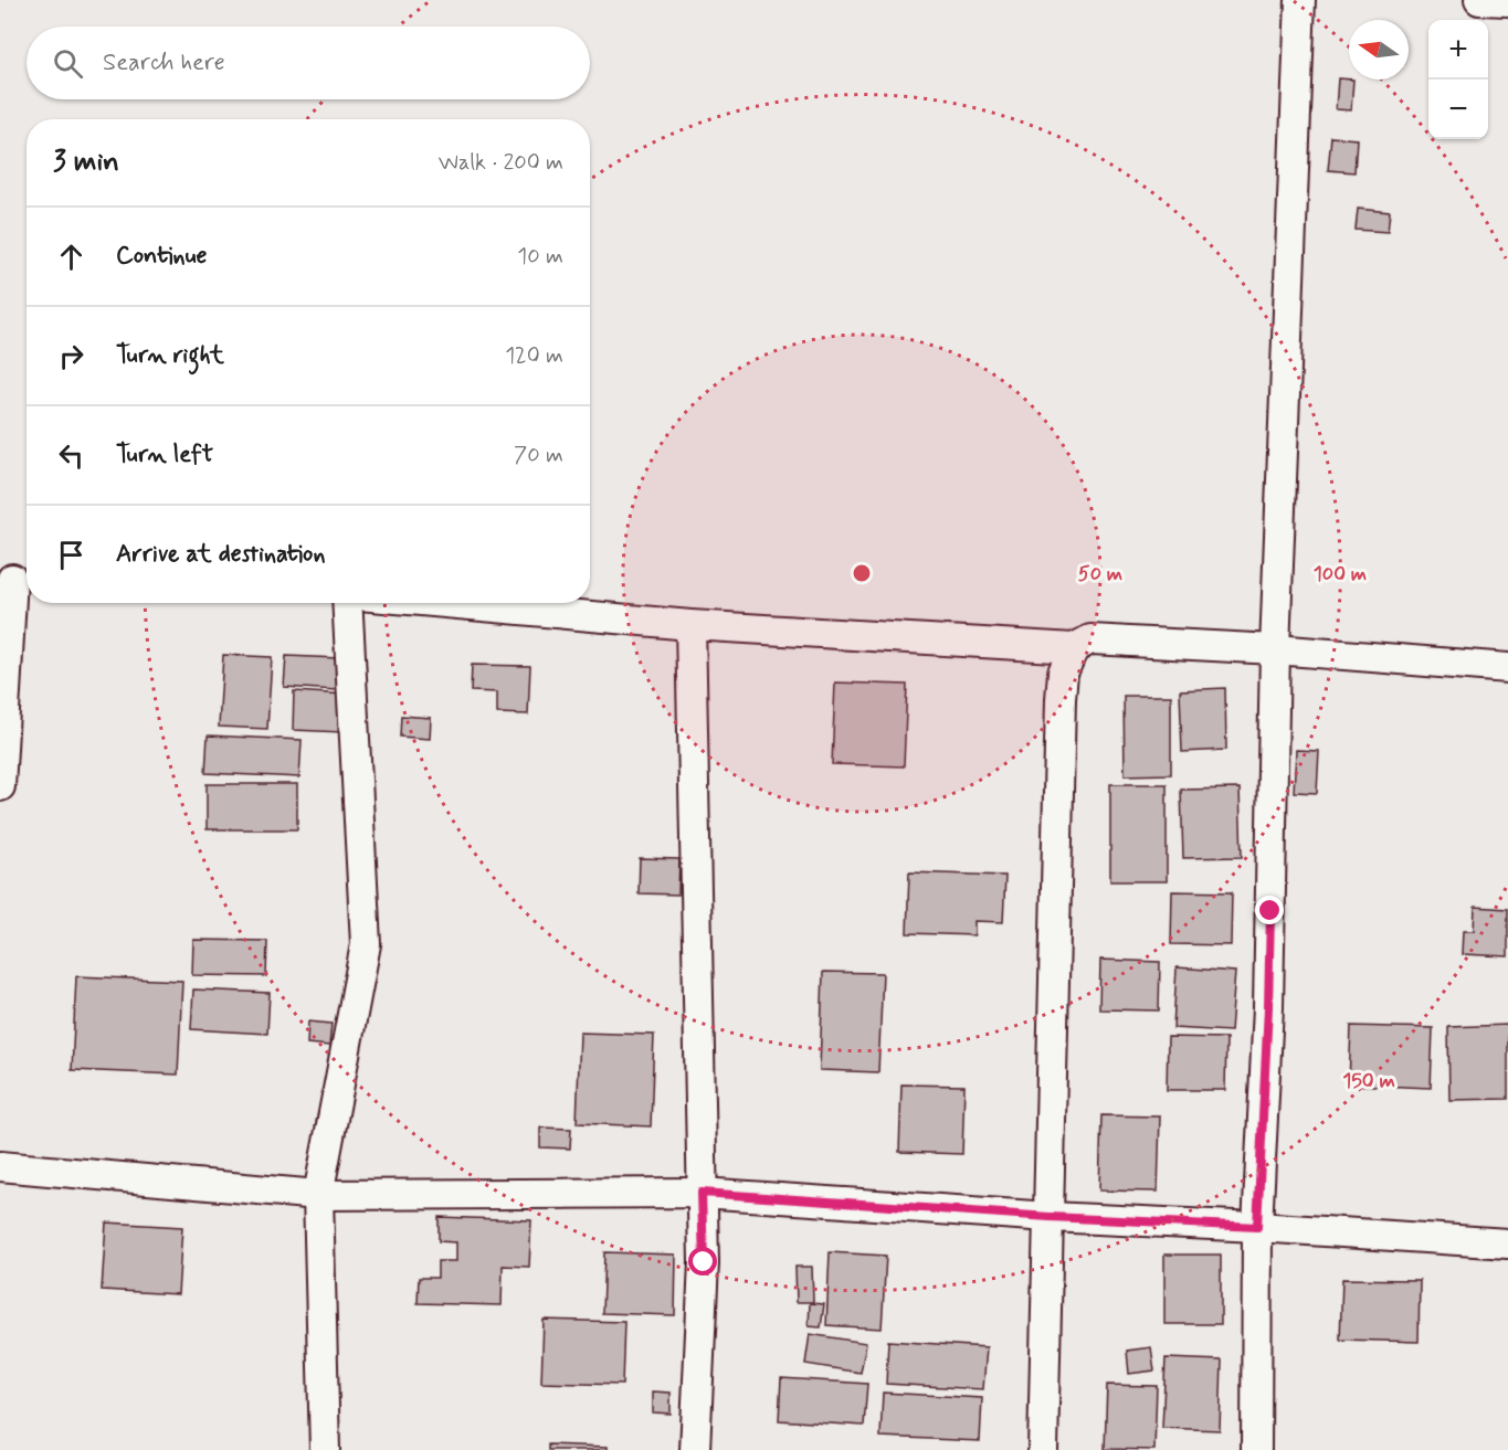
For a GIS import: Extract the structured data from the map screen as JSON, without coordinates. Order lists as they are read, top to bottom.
{
  "north": "left",
  "page": {
    "map_buttons": ["+", "−"],
    "search": "Search here",
    "heading": ["3 min", "Walk · 200 m"],
    "list": [
      ["Continue", "10 m"],
      ["Turn right", "120 m"],
      ["Turn left", "70 m"],
      "Arrive at destination"
    ]
  },
  "rings": ["50 m", "100 m", "150 m"]
}
